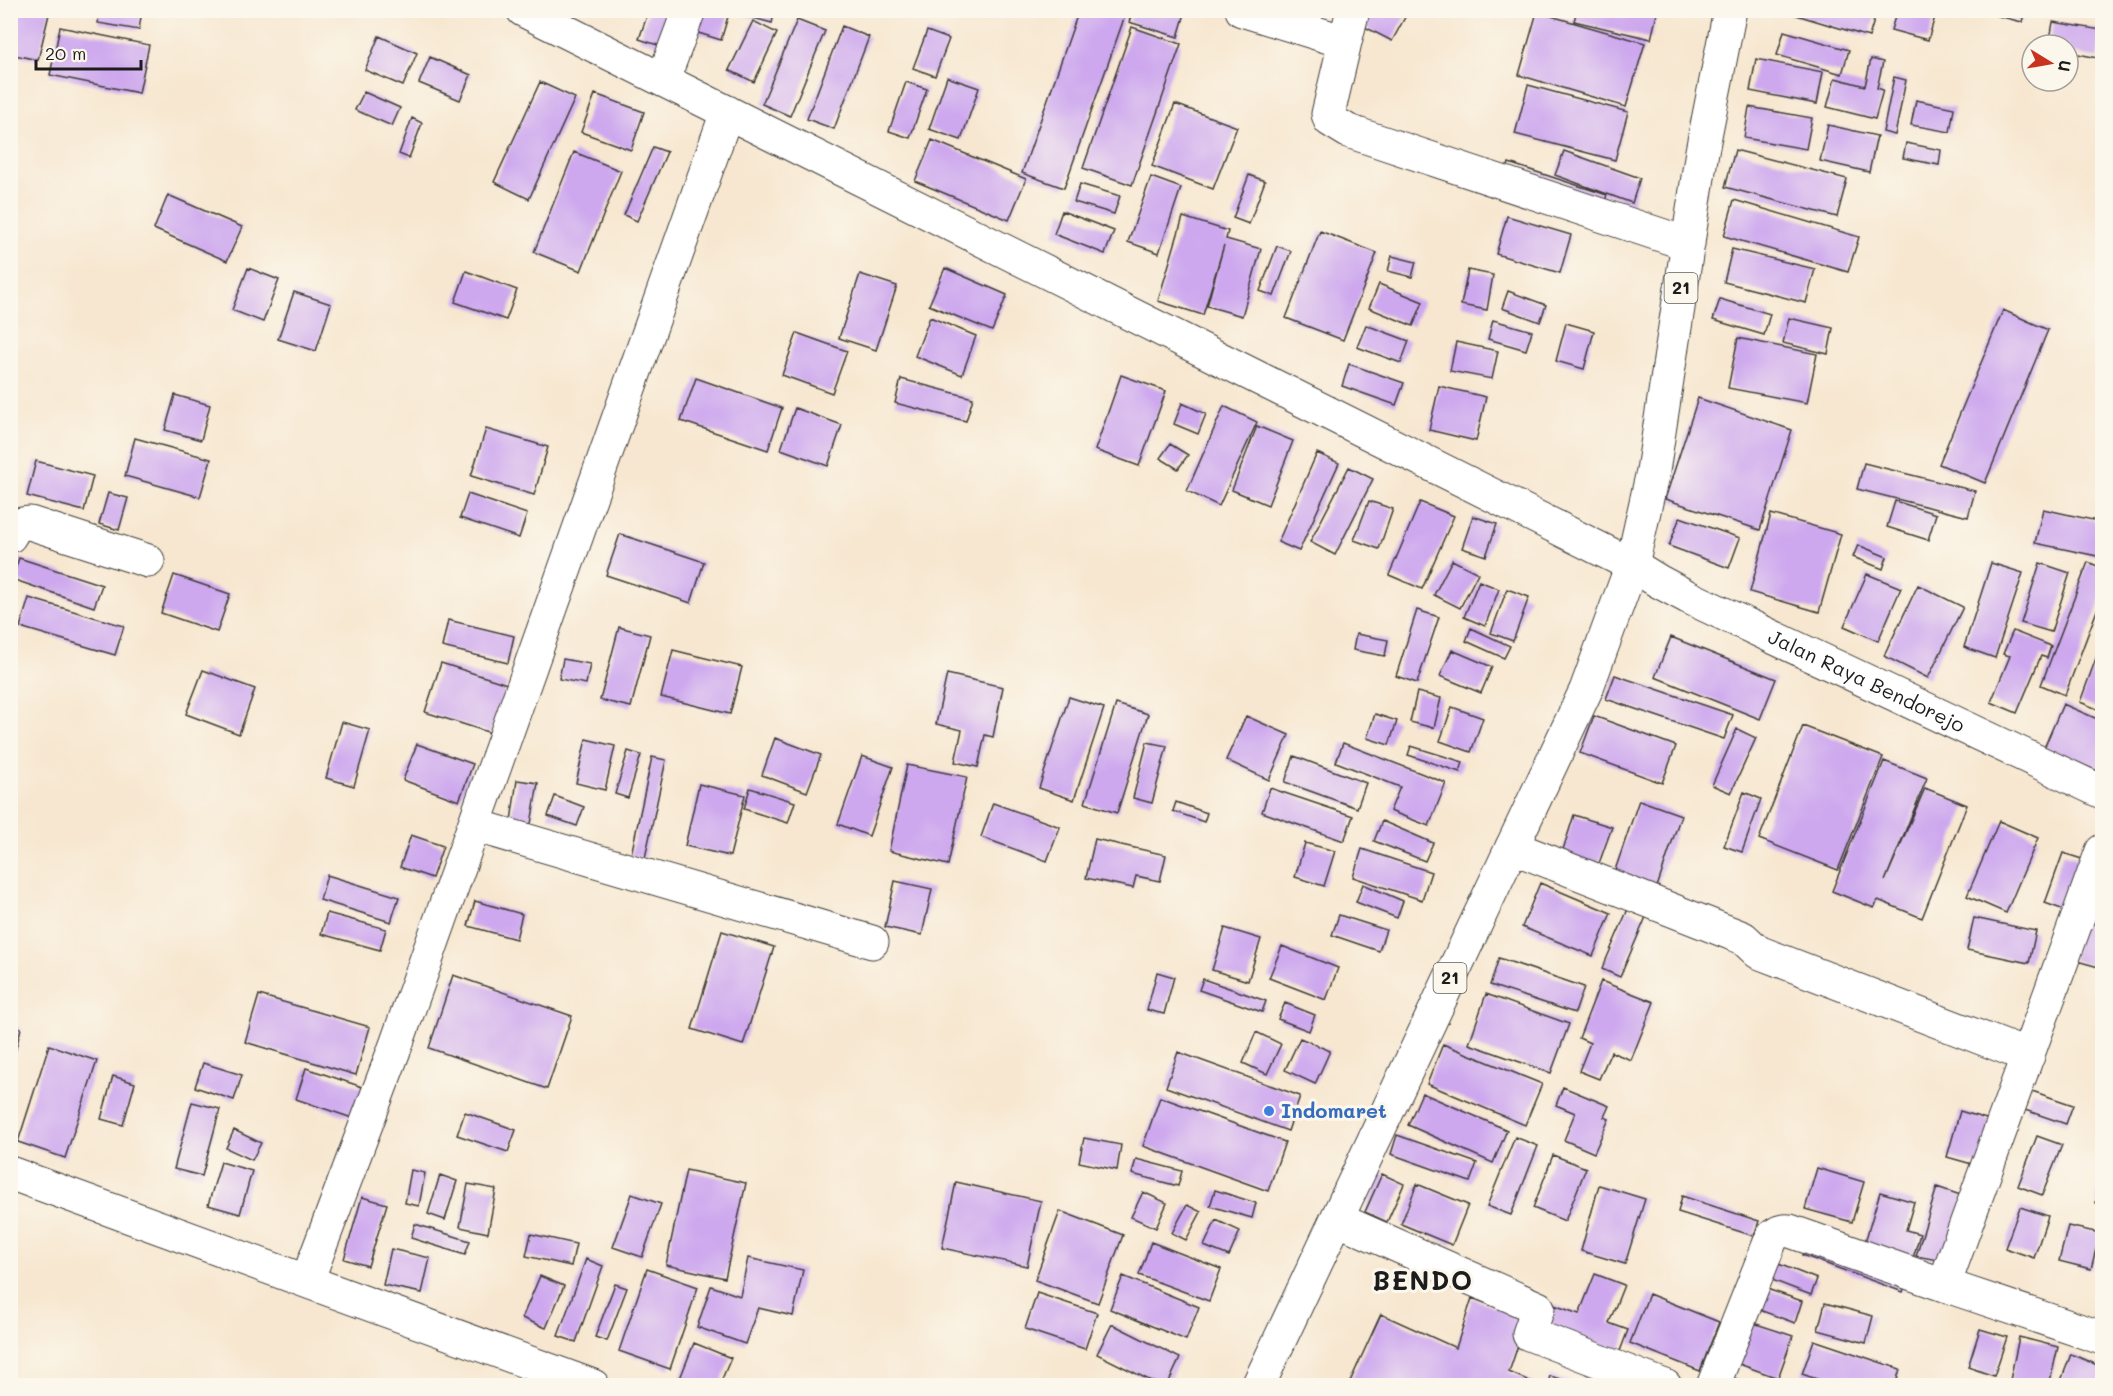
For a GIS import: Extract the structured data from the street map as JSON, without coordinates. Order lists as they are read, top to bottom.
{
  "streets": {
    "main road": ["21", "Jalan Raya Bendorejo"]
  },
  "crossings": [
    ["21", "Jalan Raya Bendorejo"]
  ],
  "districts": ["BENDO"],
  "places": ["Indomaret"],
  "scale_bar": "20 m",
  "north": "right"
}
